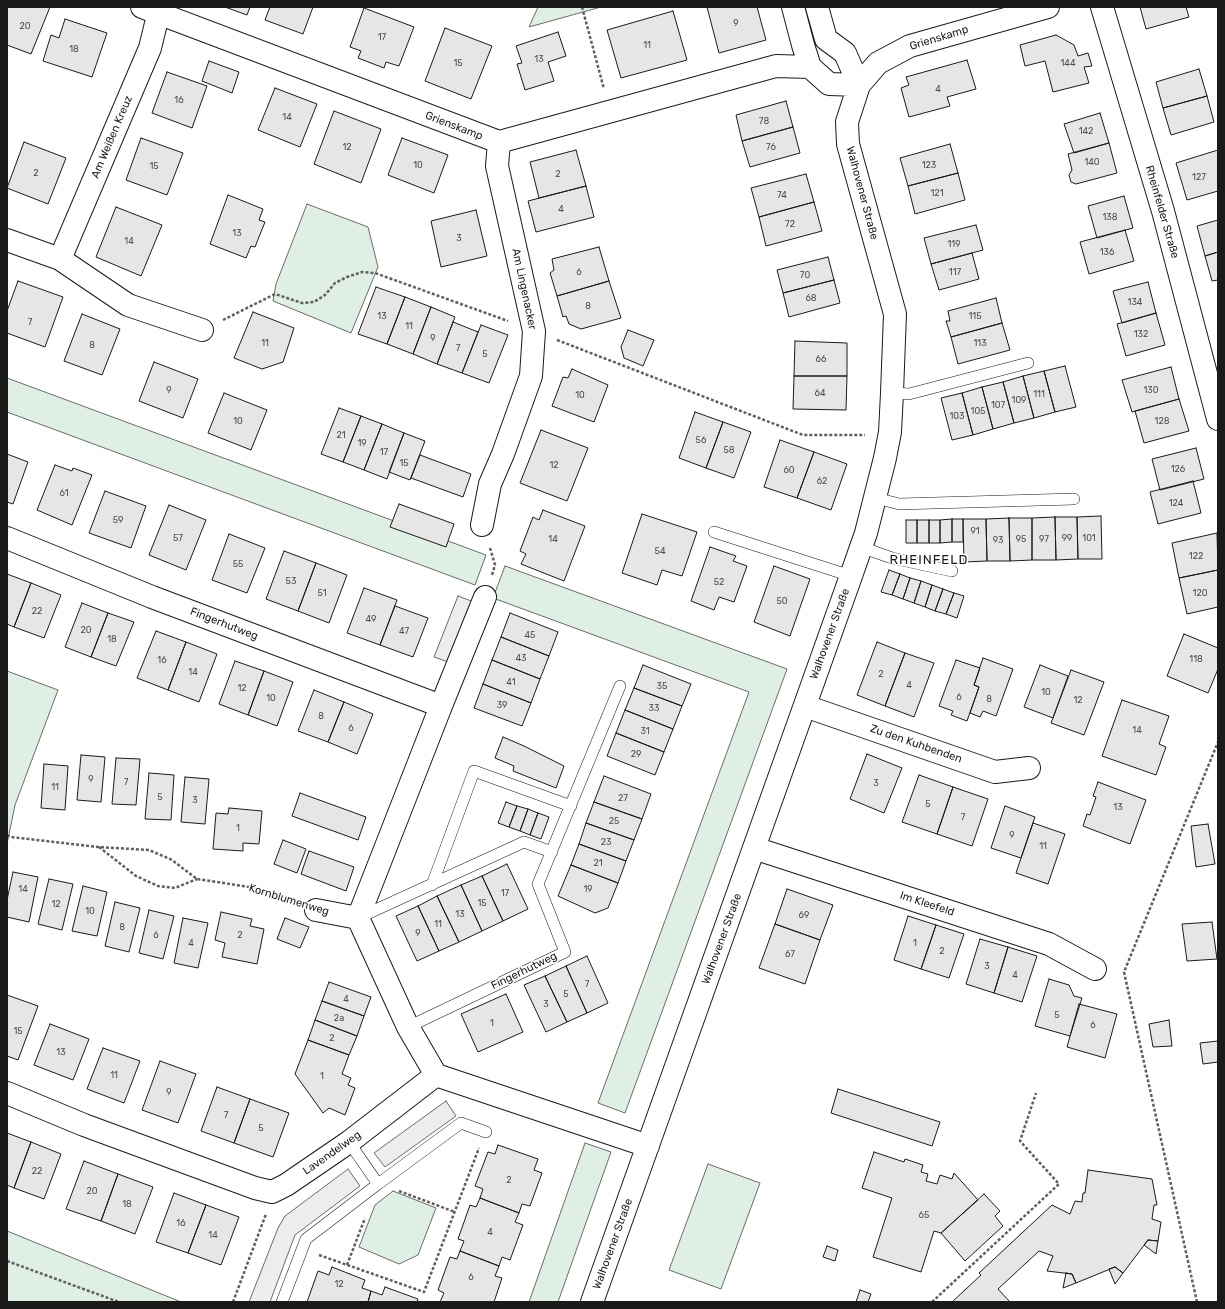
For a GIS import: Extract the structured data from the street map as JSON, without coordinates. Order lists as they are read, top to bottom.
{
  "streets": {
    "street": [
      "Grienskamp",
      "Am Weißen Kreuz",
      "Walhovener Straße",
      "Rheinfelder Straße",
      "Am Lingenacker",
      "Fingerhutweg",
      "Zu den Kuhbenden",
      "Kornblumenweg",
      "Im Kleefeld",
      "Lavendelweg"
    ]
  },
  "crossings": [
    ["Grienskamp", "Am Weißen Kreuz"],
    ["Grienskamp", "Walhovener Straße"],
    ["Grienskamp", "Am Lingenacker"],
    ["Walhovener Straße", "Zu den Kuhbenden"],
    ["Walhovener Straße", "Im Kleefeld"]
  ],
  "districts": ["RHEINFELD"],
  "house_numbers": [
    "9",
    "20",
    "17",
    "11",
    "18",
    "13",
    "15",
    "144",
    "4",
    "16",
    "14",
    "78",
    "142",
    "12",
    "76",
    "140",
    "10",
    "123",
    "15",
    "2",
    "2",
    "127",
    "121",
    "74",
    "4",
    "138",
    "72",
    "13",
    "3",
    "14",
    "119",
    "136",
    "6",
    "117",
    "70",
    "68",
    "134",
    "8",
    "13",
    "115",
    "7",
    "11",
    "132",
    "9",
    "11",
    "113",
    "8",
    "7",
    "5",
    "66",
    "9",
    "130",
    "64",
    "111",
    "10",
    "109",
    "107",
    "105",
    "103",
    "10",
    "128",
    "21",
    "56",
    "19",
    "58",
    "17",
    "15",
    "12",
    "126",
    "60",
    "62",
    "61",
    "124",
    "59",
    "91",
    "57",
    "99",
    "101",
    "14",
    "95",
    "97",
    "93",
    "54",
    "122",
    "55",
    "53",
    "52",
    "51",
    "120",
    "50",
    "22",
    "49",
    "20",
    "47",
    "45",
    "18",
    "43",
    "118",
    "16",
    "14",
    "2",
    "41",
    "4",
    "35",
    "12",
    "10",
    "6",
    "10",
    "8",
    "12",
    "39",
    "33",
    "8",
    "6",
    "14",
    "31",
    "29",
    "9",
    "7",
    "3",
    "11",
    "5",
    "27",
    "3",
    "5",
    "13",
    "7",
    "25",
    "1",
    "9",
    "23",
    "11",
    "21",
    "14",
    "19",
    "17",
    "15",
    "12",
    "10",
    "13",
    "69",
    "11",
    "8",
    "9",
    "6",
    "2",
    "4",
    "1",
    "2",
    "67",
    "3",
    "4",
    "7",
    "5",
    "4",
    "3",
    "5",
    "2a",
    "1",
    "6",
    "15",
    "2",
    "13",
    "11",
    "1",
    "9",
    "7",
    "5",
    "22",
    "2",
    "20",
    "18",
    "65",
    "16",
    "4",
    "14",
    "6",
    "12"
  ]
}
